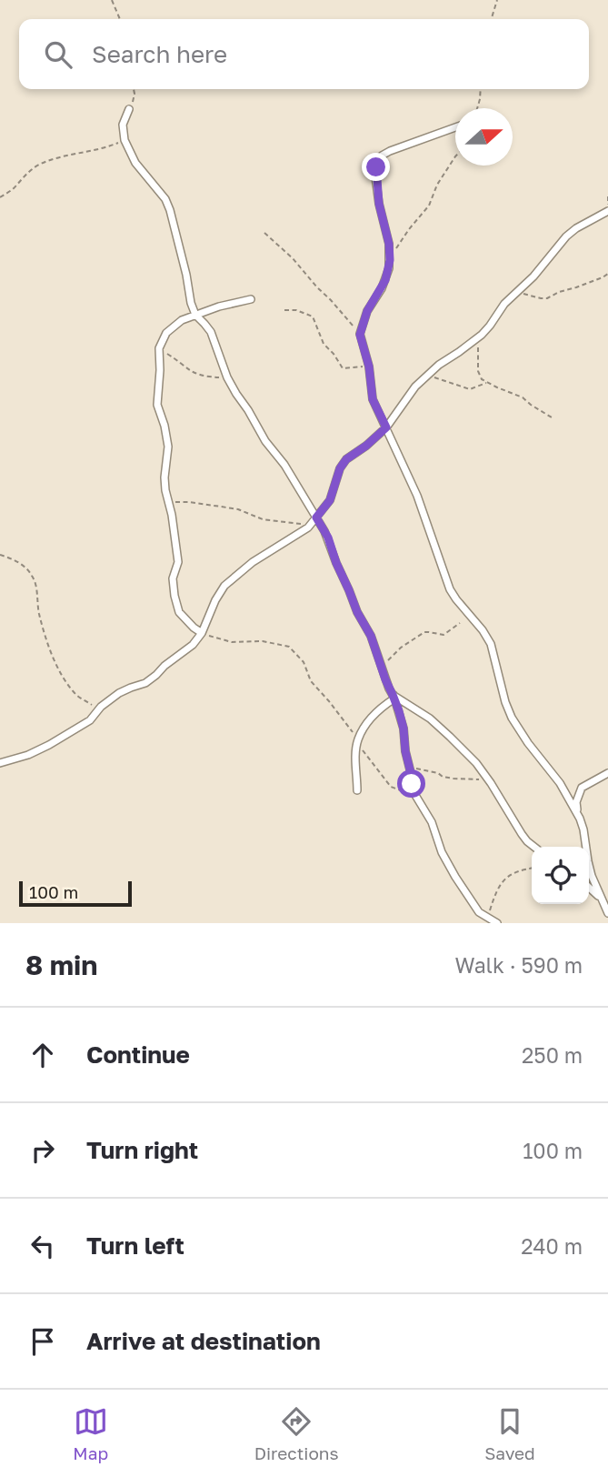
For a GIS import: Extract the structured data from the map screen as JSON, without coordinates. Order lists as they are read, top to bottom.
{
  "scale_bar": "100 m",
  "north": "right",
  "page": {
    "search": "Search here",
    "scale": "100 m",
    "heading": ["8 min", "Walk · 590 m"],
    "list": [
      ["Continue", "250 m"],
      ["Turn right", "100 m"],
      ["Turn left", "240 m"],
      "Arrive at destination"
    ],
    "nav": ["Map", "Directions", "Saved"]
  }
}
